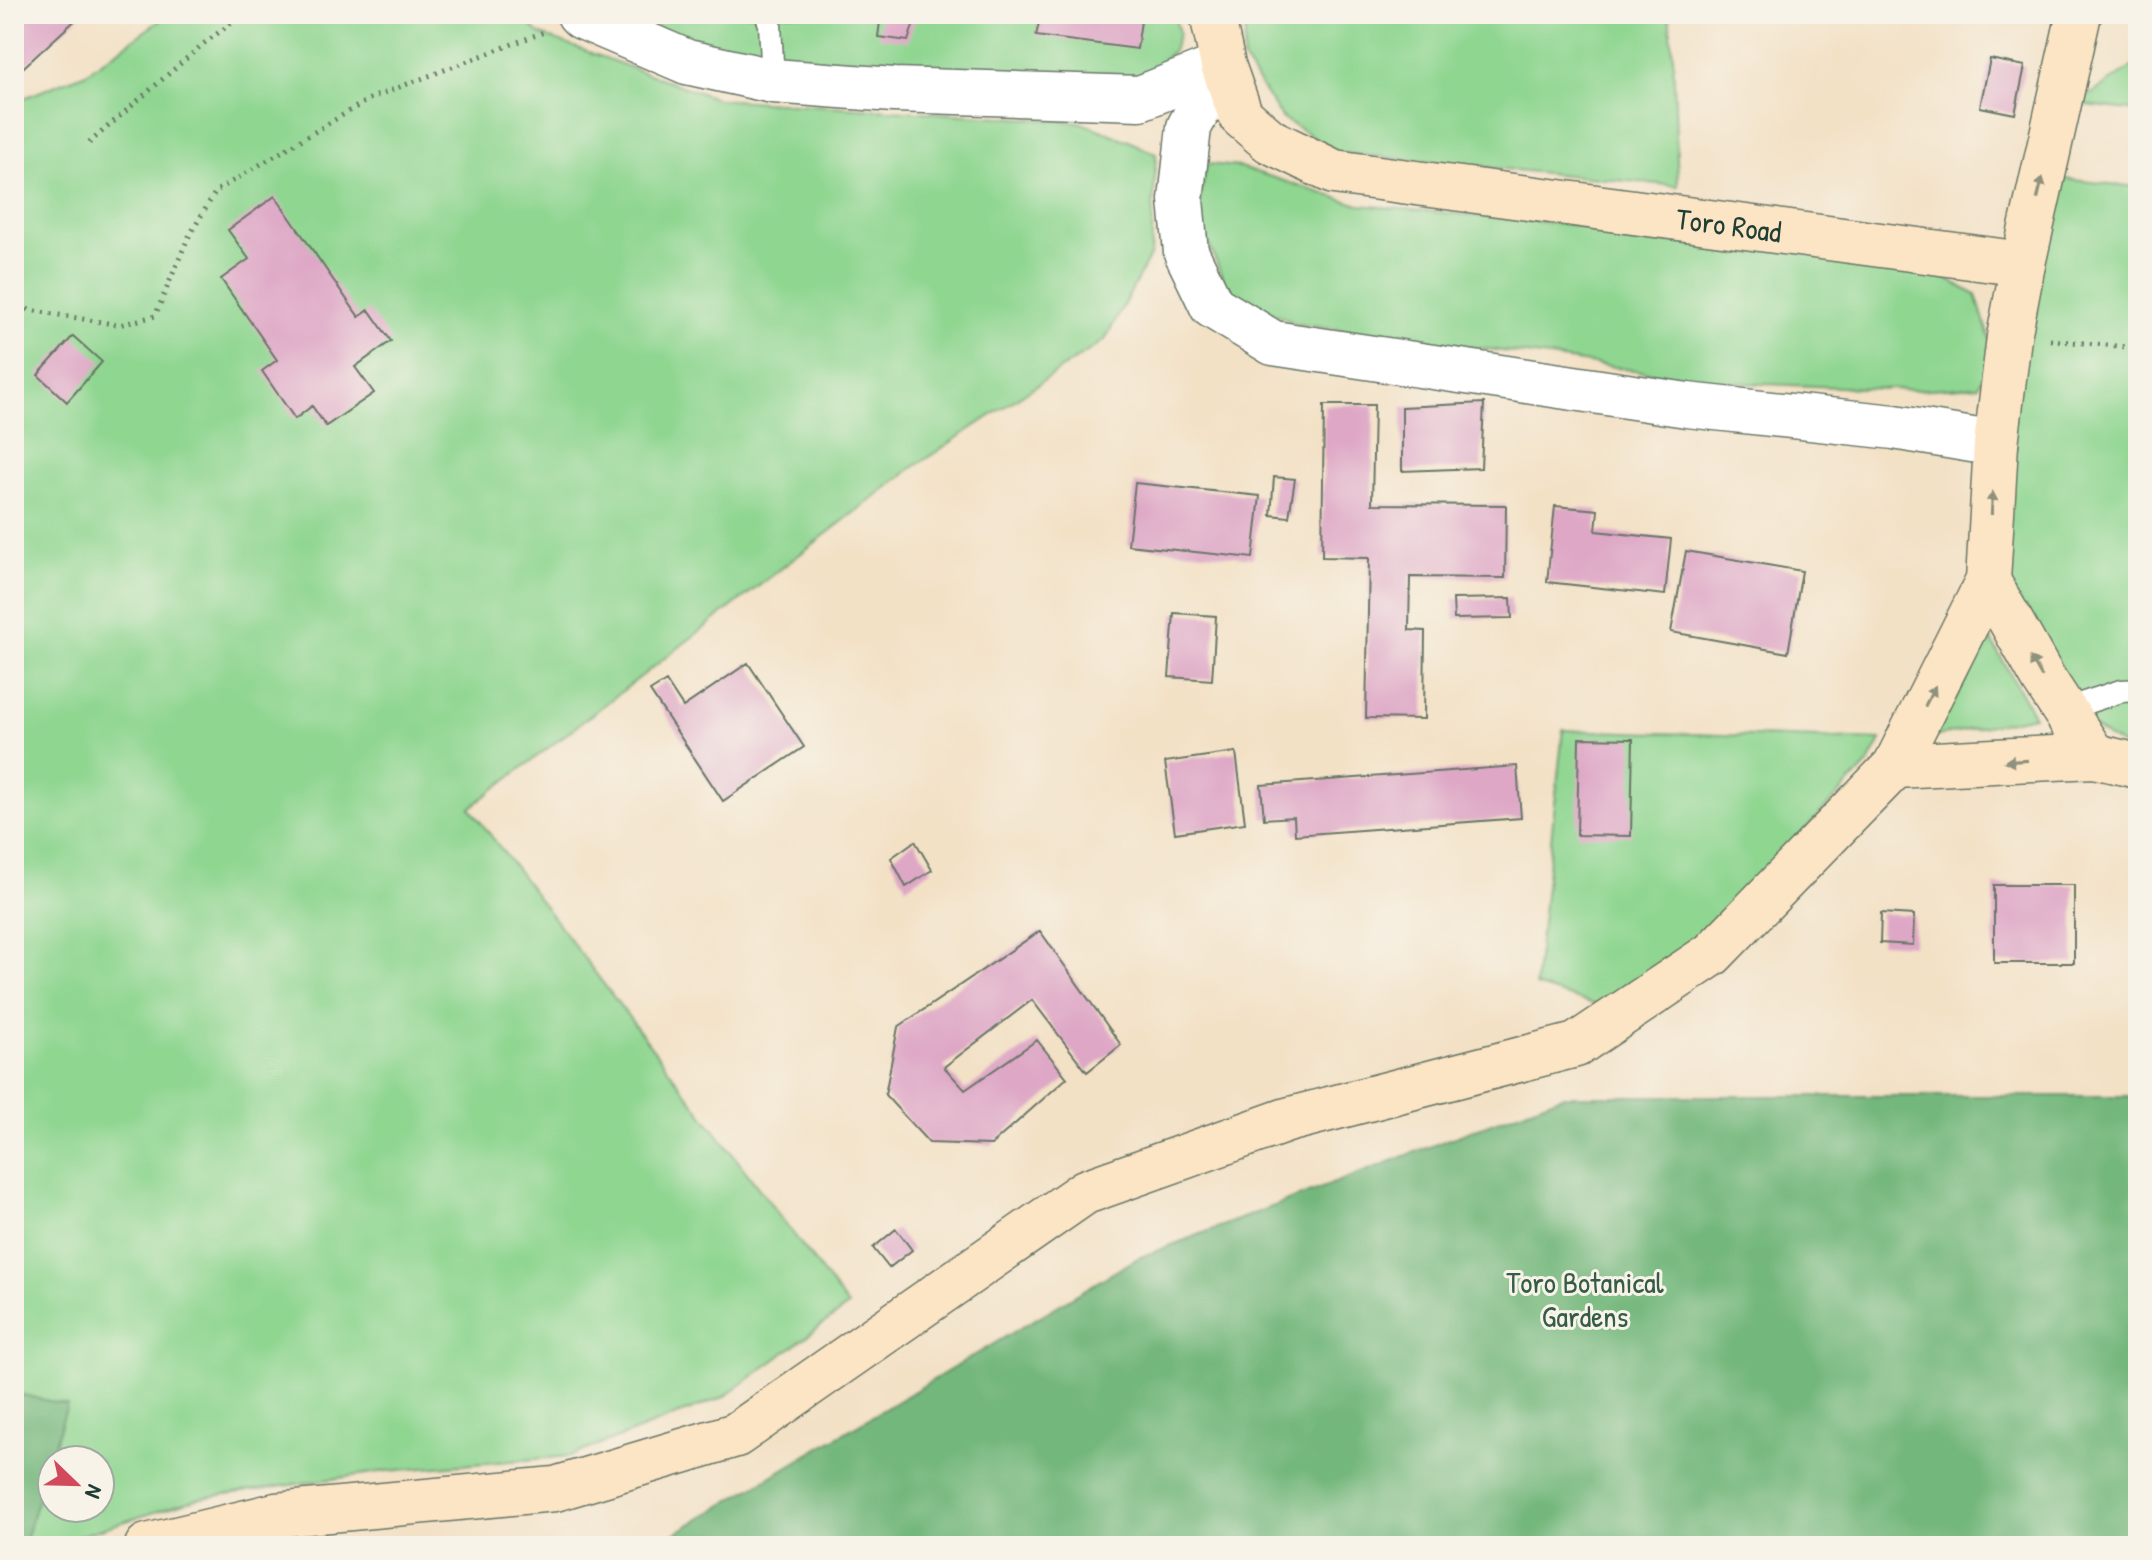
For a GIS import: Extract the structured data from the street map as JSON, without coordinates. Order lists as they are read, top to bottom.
{
  "streets": {
    "main road": ["Toro Road"]
  },
  "parks": ["Toro Botanical Gardens"],
  "north": "bottom right"
}
